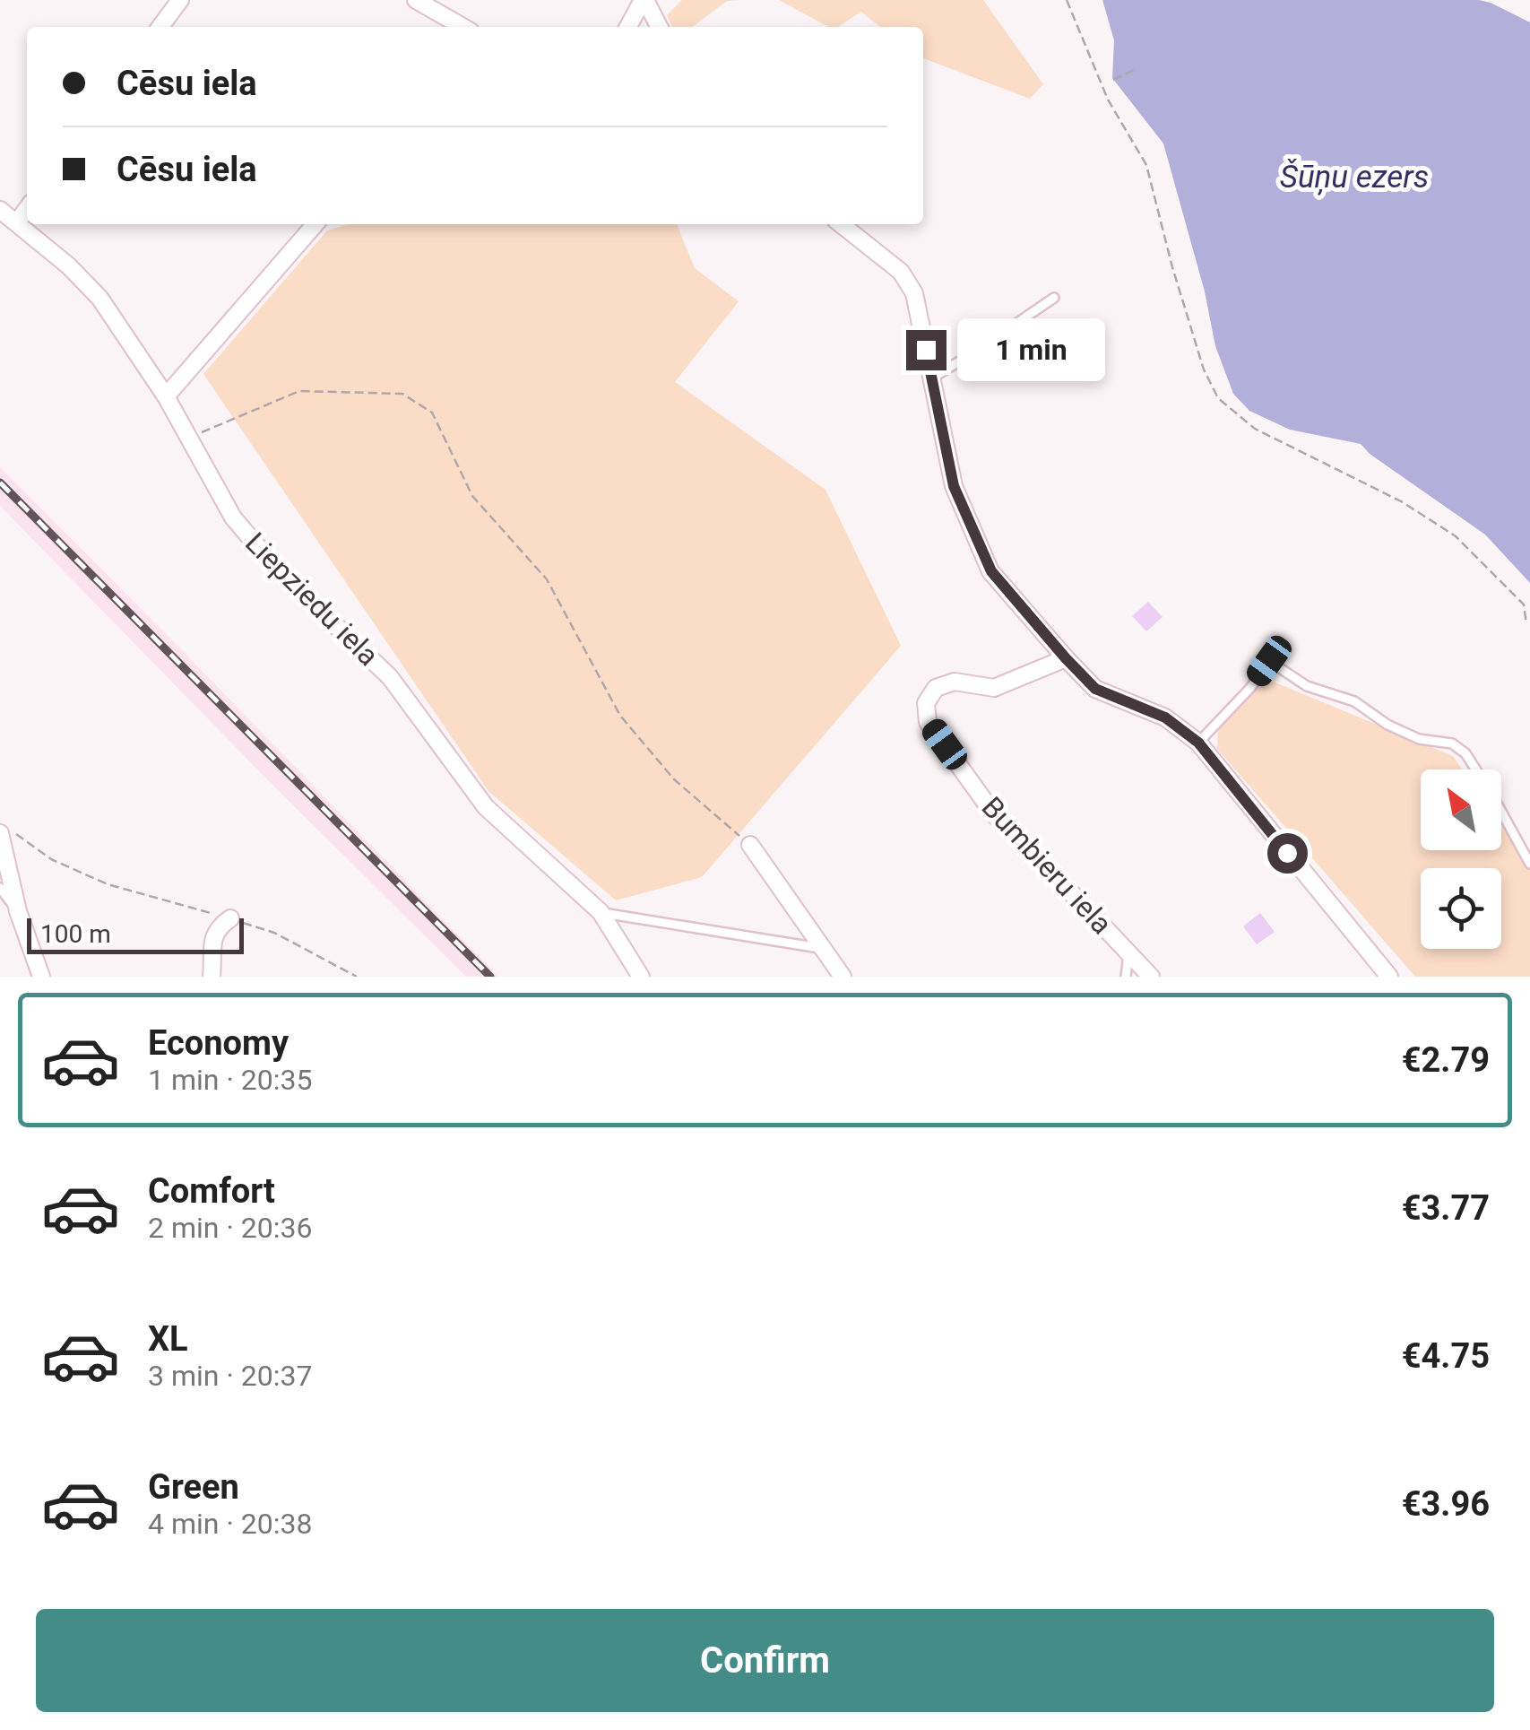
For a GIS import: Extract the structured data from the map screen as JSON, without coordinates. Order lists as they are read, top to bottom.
{
  "streets": {
    "street": ["Liepziedu iela", "Bumbieru iela"]
  },
  "water": ["Šūņu ezers"],
  "scale_bar": "100 m",
  "north": "top left",
  "page": {
    "banner": ["Cēsu iela", "Cēsu iela"],
    "bubble": "1 min",
    "scale": "100 m",
    "list": [
      {
        "name": "Economy",
        "note": "1 min · 20:35",
        "value": "€2.79"
      },
      {
        "name": "Comfort",
        "note": "2 min · 20:36",
        "value": "€3.77"
      },
      {
        "name": "XL",
        "note": "3 min · 20:37",
        "value": "€4.75"
      },
      {
        "name": "Green",
        "note": "4 min · 20:38",
        "value": "€3.96"
      }
    ],
    "buttons": "Confirm"
  }
}
